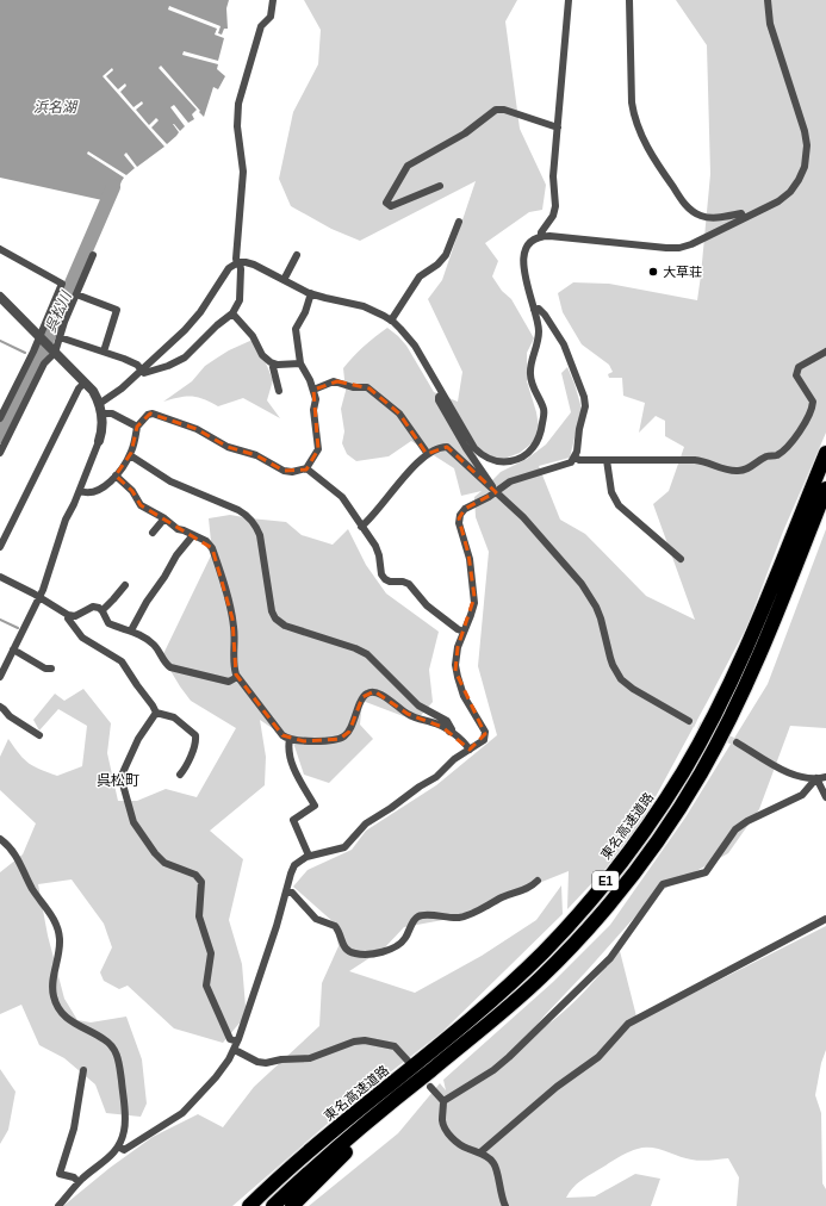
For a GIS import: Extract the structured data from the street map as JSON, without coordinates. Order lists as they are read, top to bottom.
{
  "streets": {
    "highway": ["東名高速道路", "E1"]
  },
  "districts": ["呉松町"],
  "water": ["浜名湖", "呉松川"],
  "places": ["大草荘"]
}
